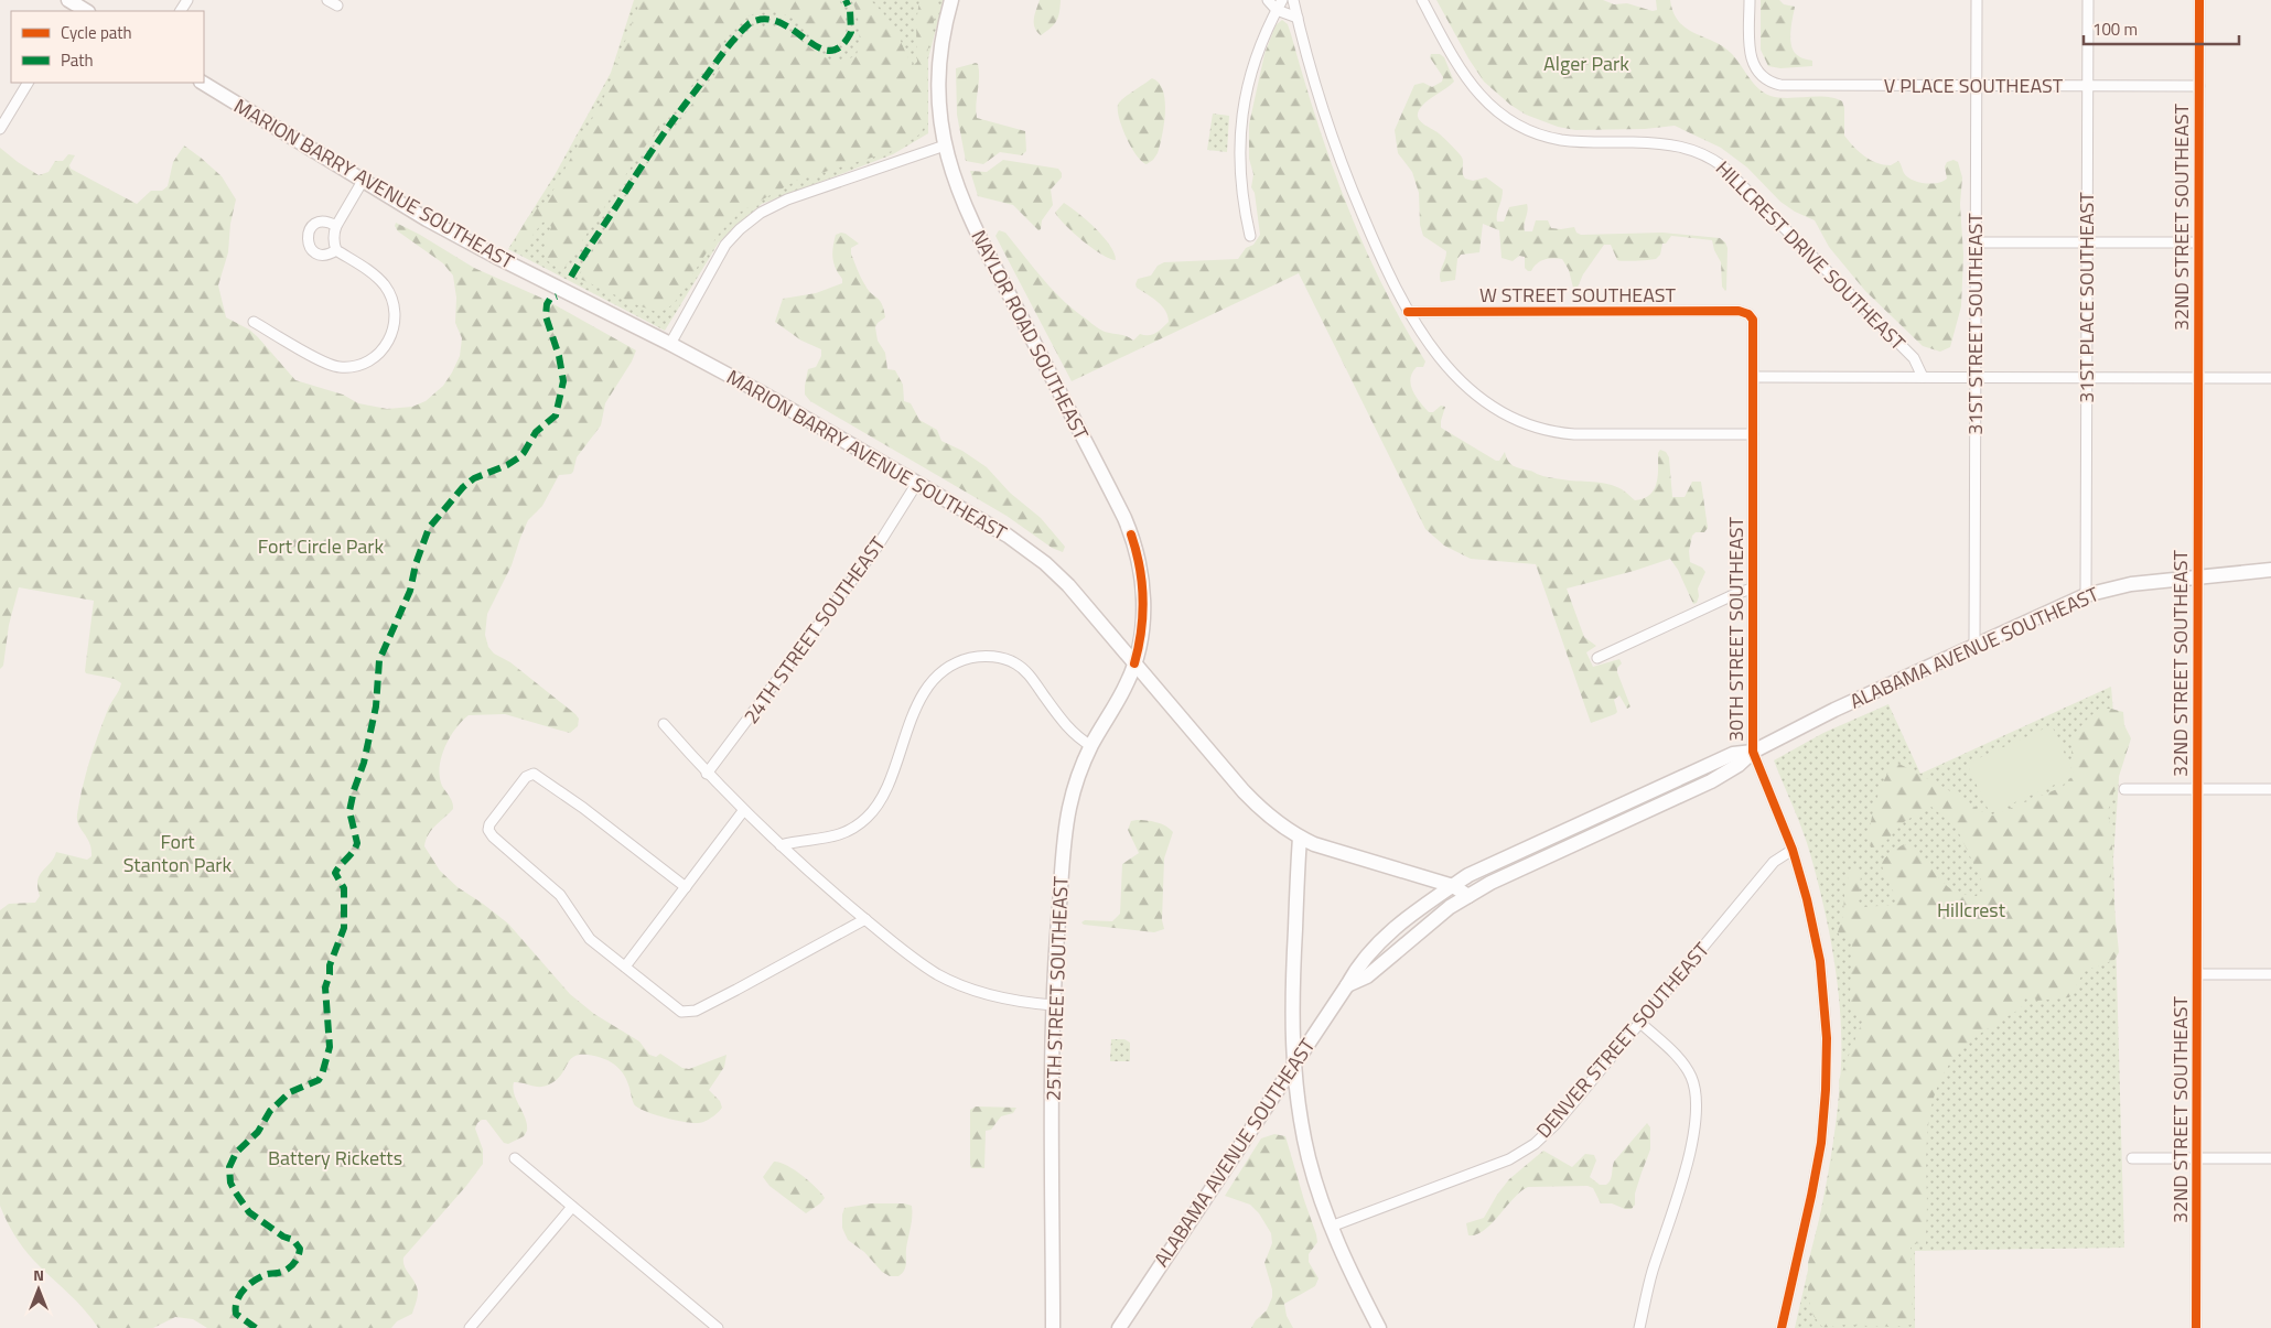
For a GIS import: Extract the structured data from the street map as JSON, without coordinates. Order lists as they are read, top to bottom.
{
  "streets": {
    "main road": [
      "MARION BARRY AVENUE SOUTHEAST",
      "NAYLOR ROAD SOUTHEAST",
      "ALABAMA AVENUE SOUTHEAST",
      "25TH STREET SOUTHEAST"
    ],
    "street": [
      "V PLACE SOUTHEAST",
      "32ND STREET SOUTHEAST",
      "HILLCREST DRIVE SOUTHEAST",
      "W STREET SOUTHEAST",
      "31ST PLACE SOUTHEAST",
      "31ST STREET SOUTHEAST",
      "30TH STREET SOUTHEAST",
      "24TH STREET SOUTHEAST",
      "DENVER STREET SOUTHEAST"
    ]
  },
  "crossings": [
    ["V PLACE SOUTHEAST", "32ND STREET SOUTHEAST"],
    ["V PLACE SOUTHEAST", "31ST PLACE SOUTHEAST"],
    ["V PLACE SOUTHEAST", "31ST STREET SOUTHEAST"],
    ["MARION BARRY AVENUE SOUTHEAST", "NAYLOR ROAD SOUTHEAST"],
    ["MARION BARRY AVENUE SOUTHEAST", "24TH STREET SOUTHEAST"],
    ["MARION BARRY AVENUE SOUTHEAST", "ALABAMA AVENUE SOUTHEAST"],
    ["MARION BARRY AVENUE SOUTHEAST", "25TH STREET SOUTHEAST"],
    ["32ND STREET SOUTHEAST", "ALABAMA AVENUE SOUTHEAST"],
    ["W STREET SOUTHEAST", "30TH STREET SOUTHEAST"],
    ["31ST PLACE SOUTHEAST", "ALABAMA AVENUE SOUTHEAST"],
    ["31ST STREET SOUTHEAST", "ALABAMA AVENUE SOUTHEAST"],
    ["NAYLOR ROAD SOUTHEAST", "25TH STREET SOUTHEAST"],
    ["30TH STREET SOUTHEAST", "ALABAMA AVENUE SOUTHEAST"],
    ["30TH STREET SOUTHEAST", "DENVER STREET SOUTHEAST"]
  ],
  "parks": [
    "Alger Park",
    "Fort Circle Park",
    "Fort Stanton Park",
    "Hillcrest",
    "Battery Ricketts"
  ],
  "legend": ["Cycle path", "Path"],
  "scale_bar": "100 m",
  "north": "top"
}
